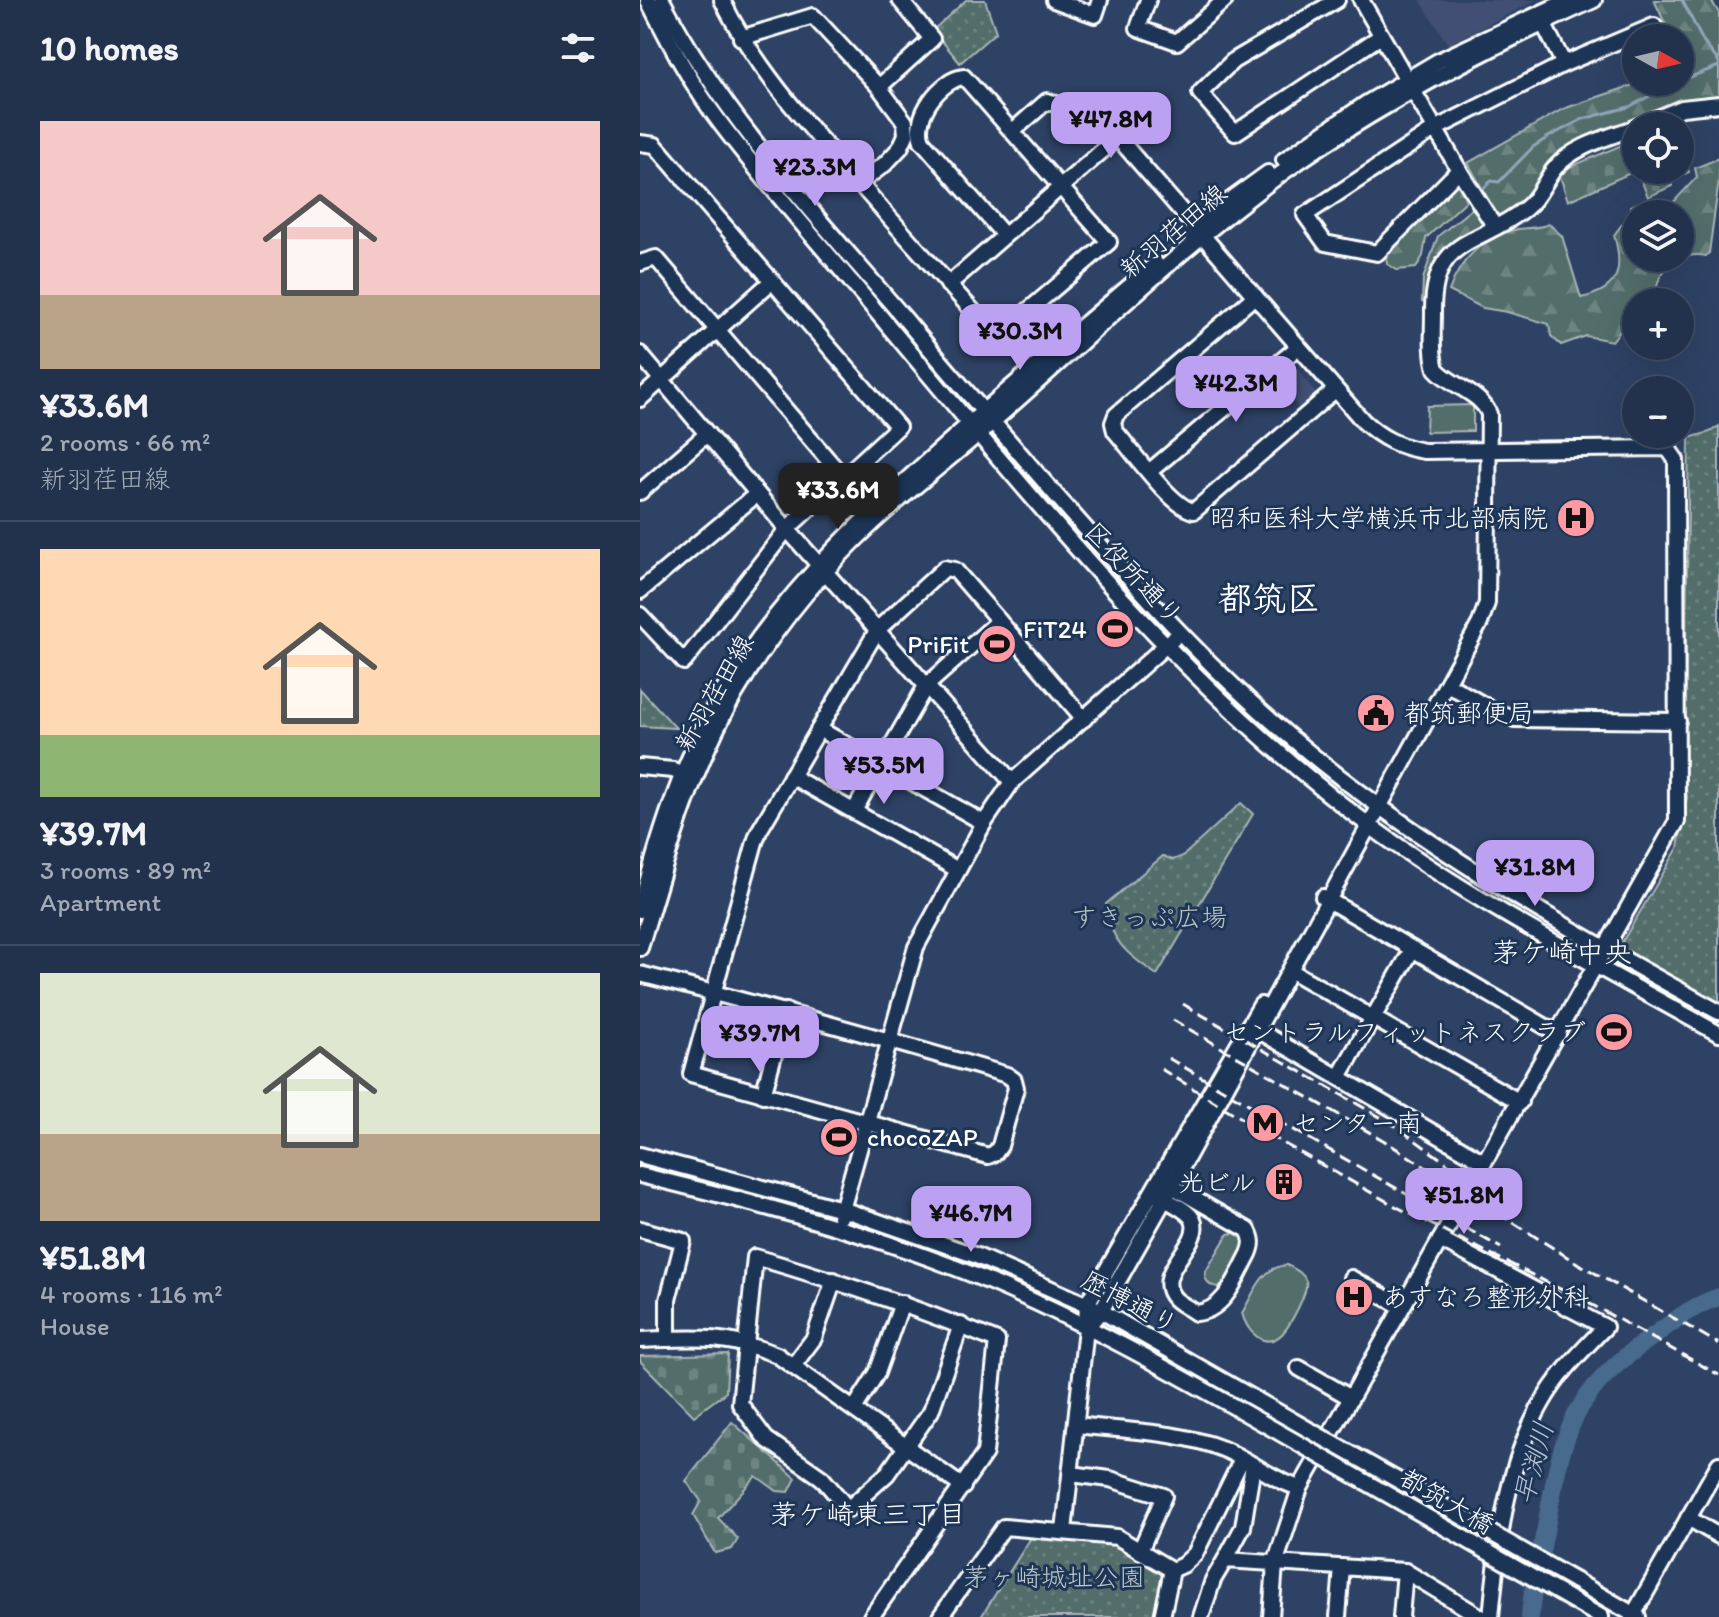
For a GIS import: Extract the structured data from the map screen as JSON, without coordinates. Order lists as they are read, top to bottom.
{
  "streets": {
    "street": [
      "新羽荏田線",
      "区役所通り",
      "歴博通り",
      "都筑大橋"
    ]
  },
  "crossings": [
    ["新羽荏田線", "区役所通り"],
    ["歴博通り", "都筑大橋"]
  ],
  "districts": ["都筑区", "茅ケ崎中央", "茅ケ崎東三丁目"],
  "water": ["早渕川"],
  "parks": ["すきっぷ広場", "茅ヶ崎城址公園"],
  "places": {
    "hospital": ["昭和医科大学横浜市北部病院", "あすなろ整形外科"],
    "sports": [
      "FiT24",
      "PriFit",
      "セントラルフィットネスクラブ",
      "chocoZAP"
    ],
    "public building": ["都筑郵便局"],
    "metro station": ["センター南"],
    "building": ["光ビル"]
  },
  "north": "right",
  "page": {
    "heading": "10 homes",
    "map_buttons": ["+", "−"],
    "price": [
      "¥47.8M",
      "¥23.3M",
      "¥30.3M",
      "¥42.3M",
      "¥33.6M",
      "¥53.5M",
      "¥31.8M",
      "¥39.7M",
      "¥51.8M",
      "¥46.7M"
    ],
    "list": [
      {
        "name": "¥33.6M",
        "note": "2 rooms · 66 m² · 新羽荏田線"
      },
      {
        "name": "¥39.7M",
        "note": "3 rooms · 89 m² · Apartment"
      },
      {
        "name": "¥51.8M",
        "note": "4 rooms · 116 m² · House"
      }
    ]
  }
}
